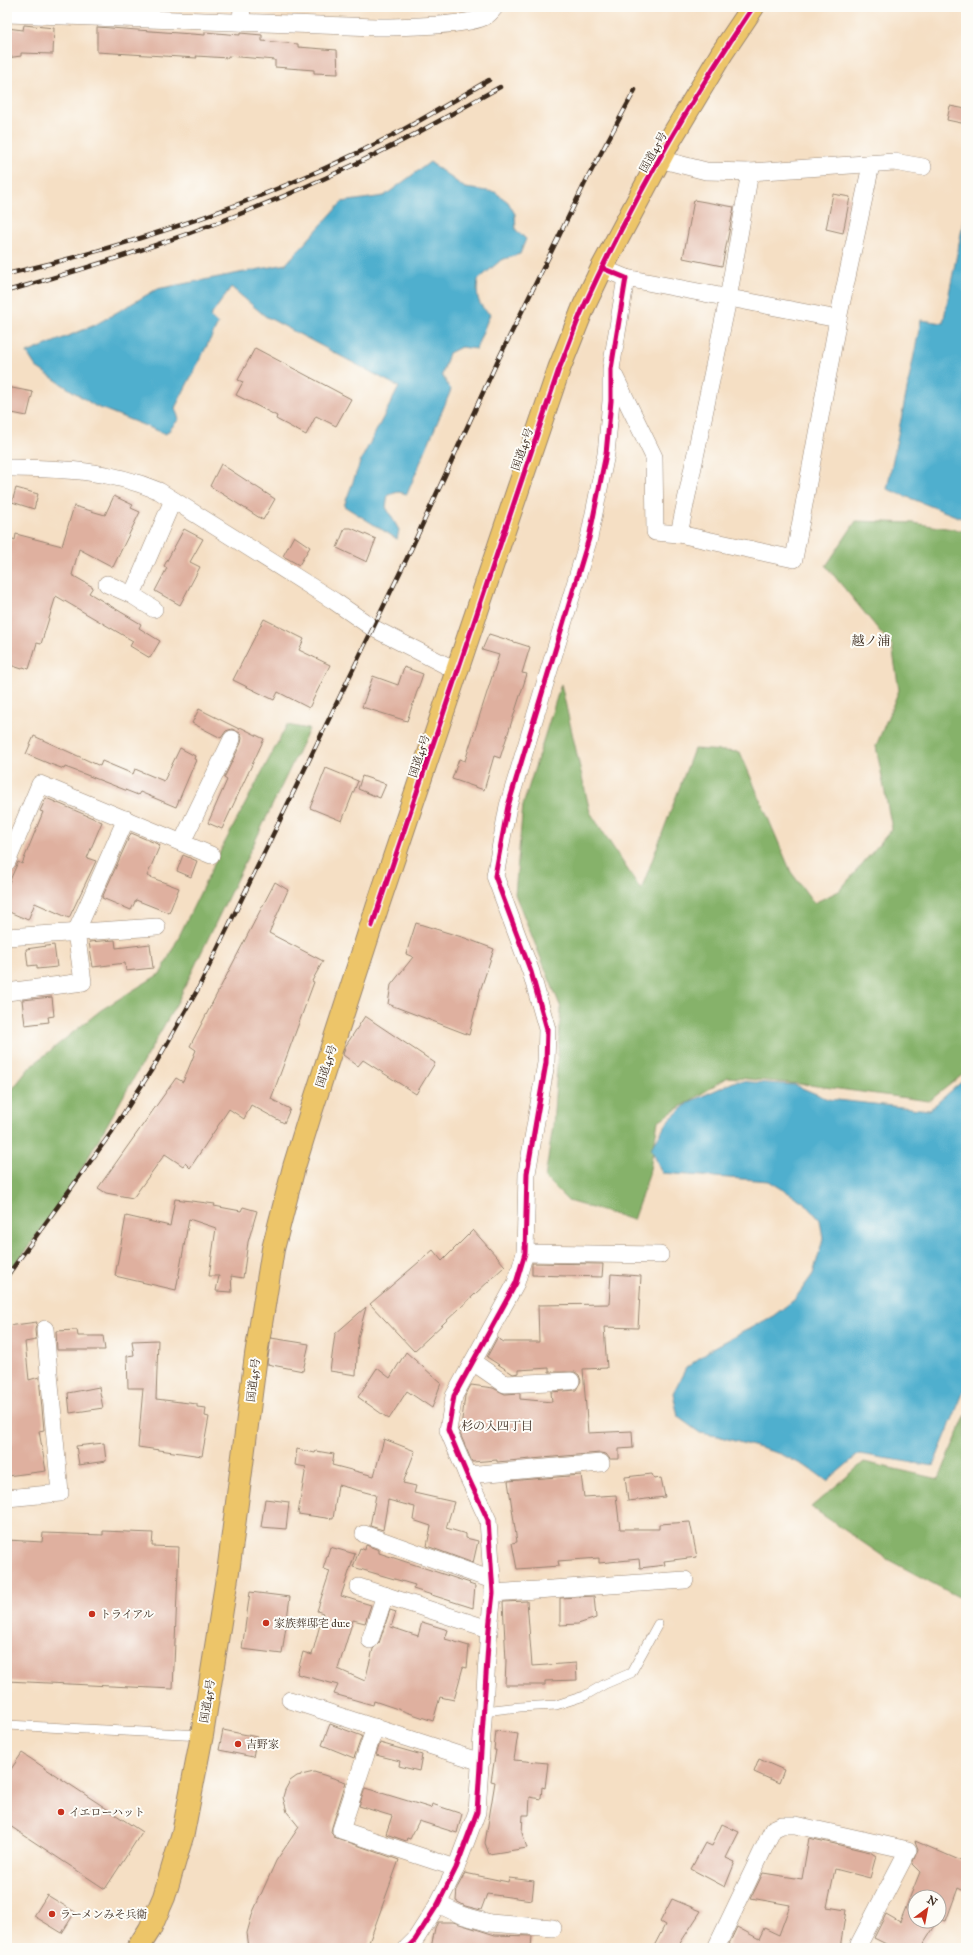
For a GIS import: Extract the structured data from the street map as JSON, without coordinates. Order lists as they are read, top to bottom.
{
  "streets": {
    "highway": ["国道45号"]
  },
  "districts": ["越ノ浦", "杉の入四丁目"],
  "places": [
    "トライアル",
    "家族葬邸宅 du:e",
    "吉野家",
    "イエローハット",
    "ラーメンみそ兵衛"
  ],
  "north": "top right"
}
